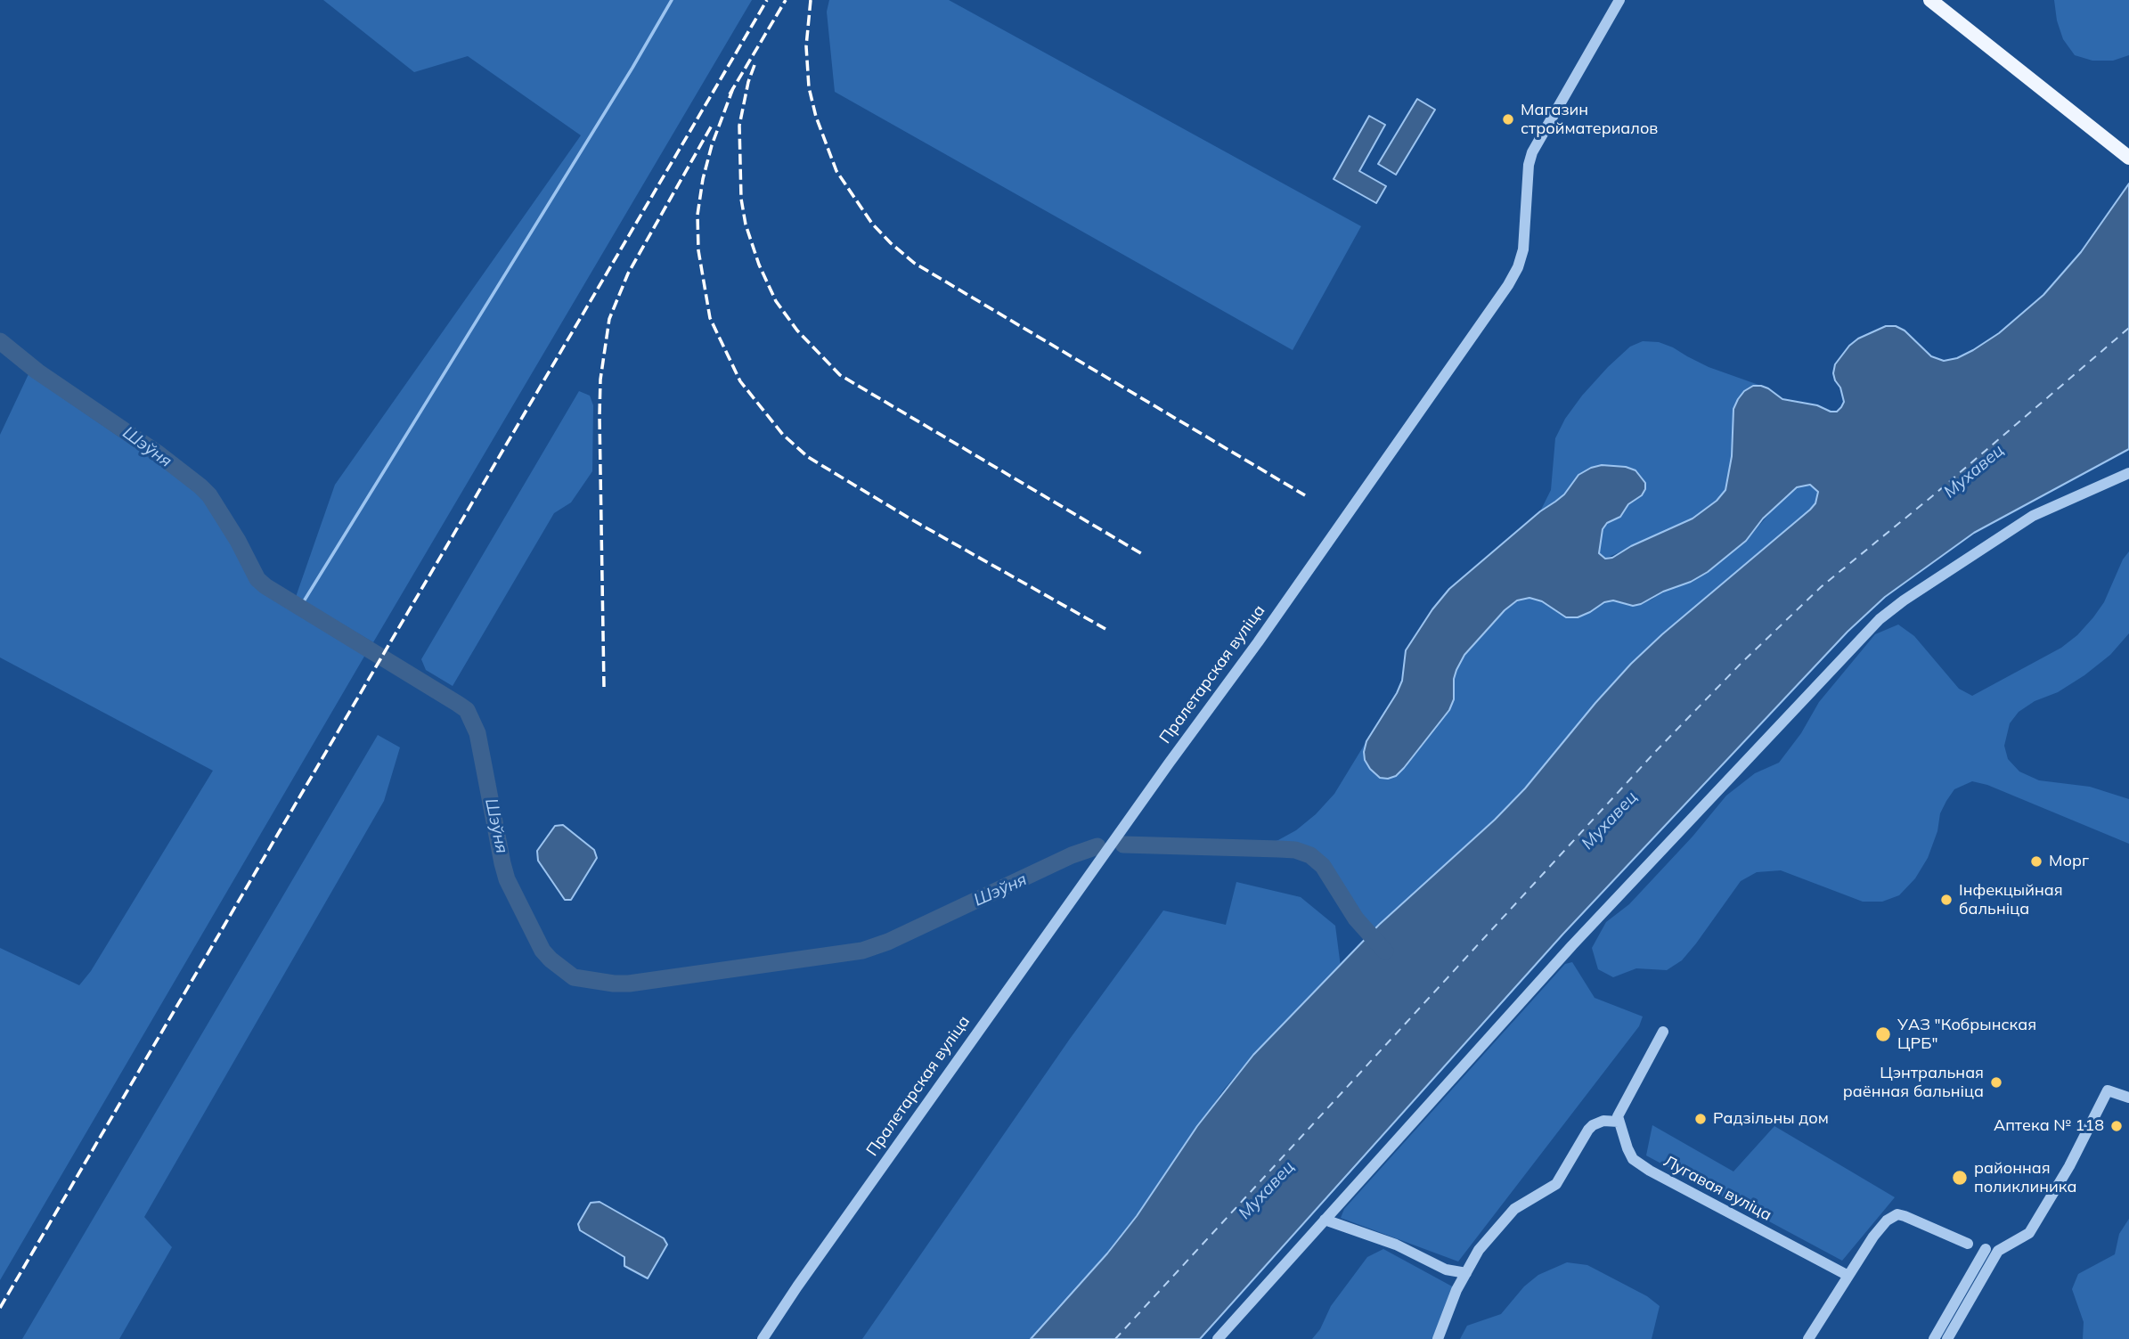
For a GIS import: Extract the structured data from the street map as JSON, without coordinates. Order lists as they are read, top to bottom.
{
  "streets": {
    "street": ["Пралетарская вуліца", "Лугавая вуліца"]
  },
  "water": ["Шэўня", "Мухавец"],
  "places": [
    "Магазин стройматериалов",
    "Морг",
    "Інфекцыйная бальніца",
    "УАЗ \"Кобрынская ЦРБ\"",
    "Цэнтральная раённая бальніца",
    "Радзільны дом",
    "Аптека № 118",
    "районная поликлиника"
  ]
}
